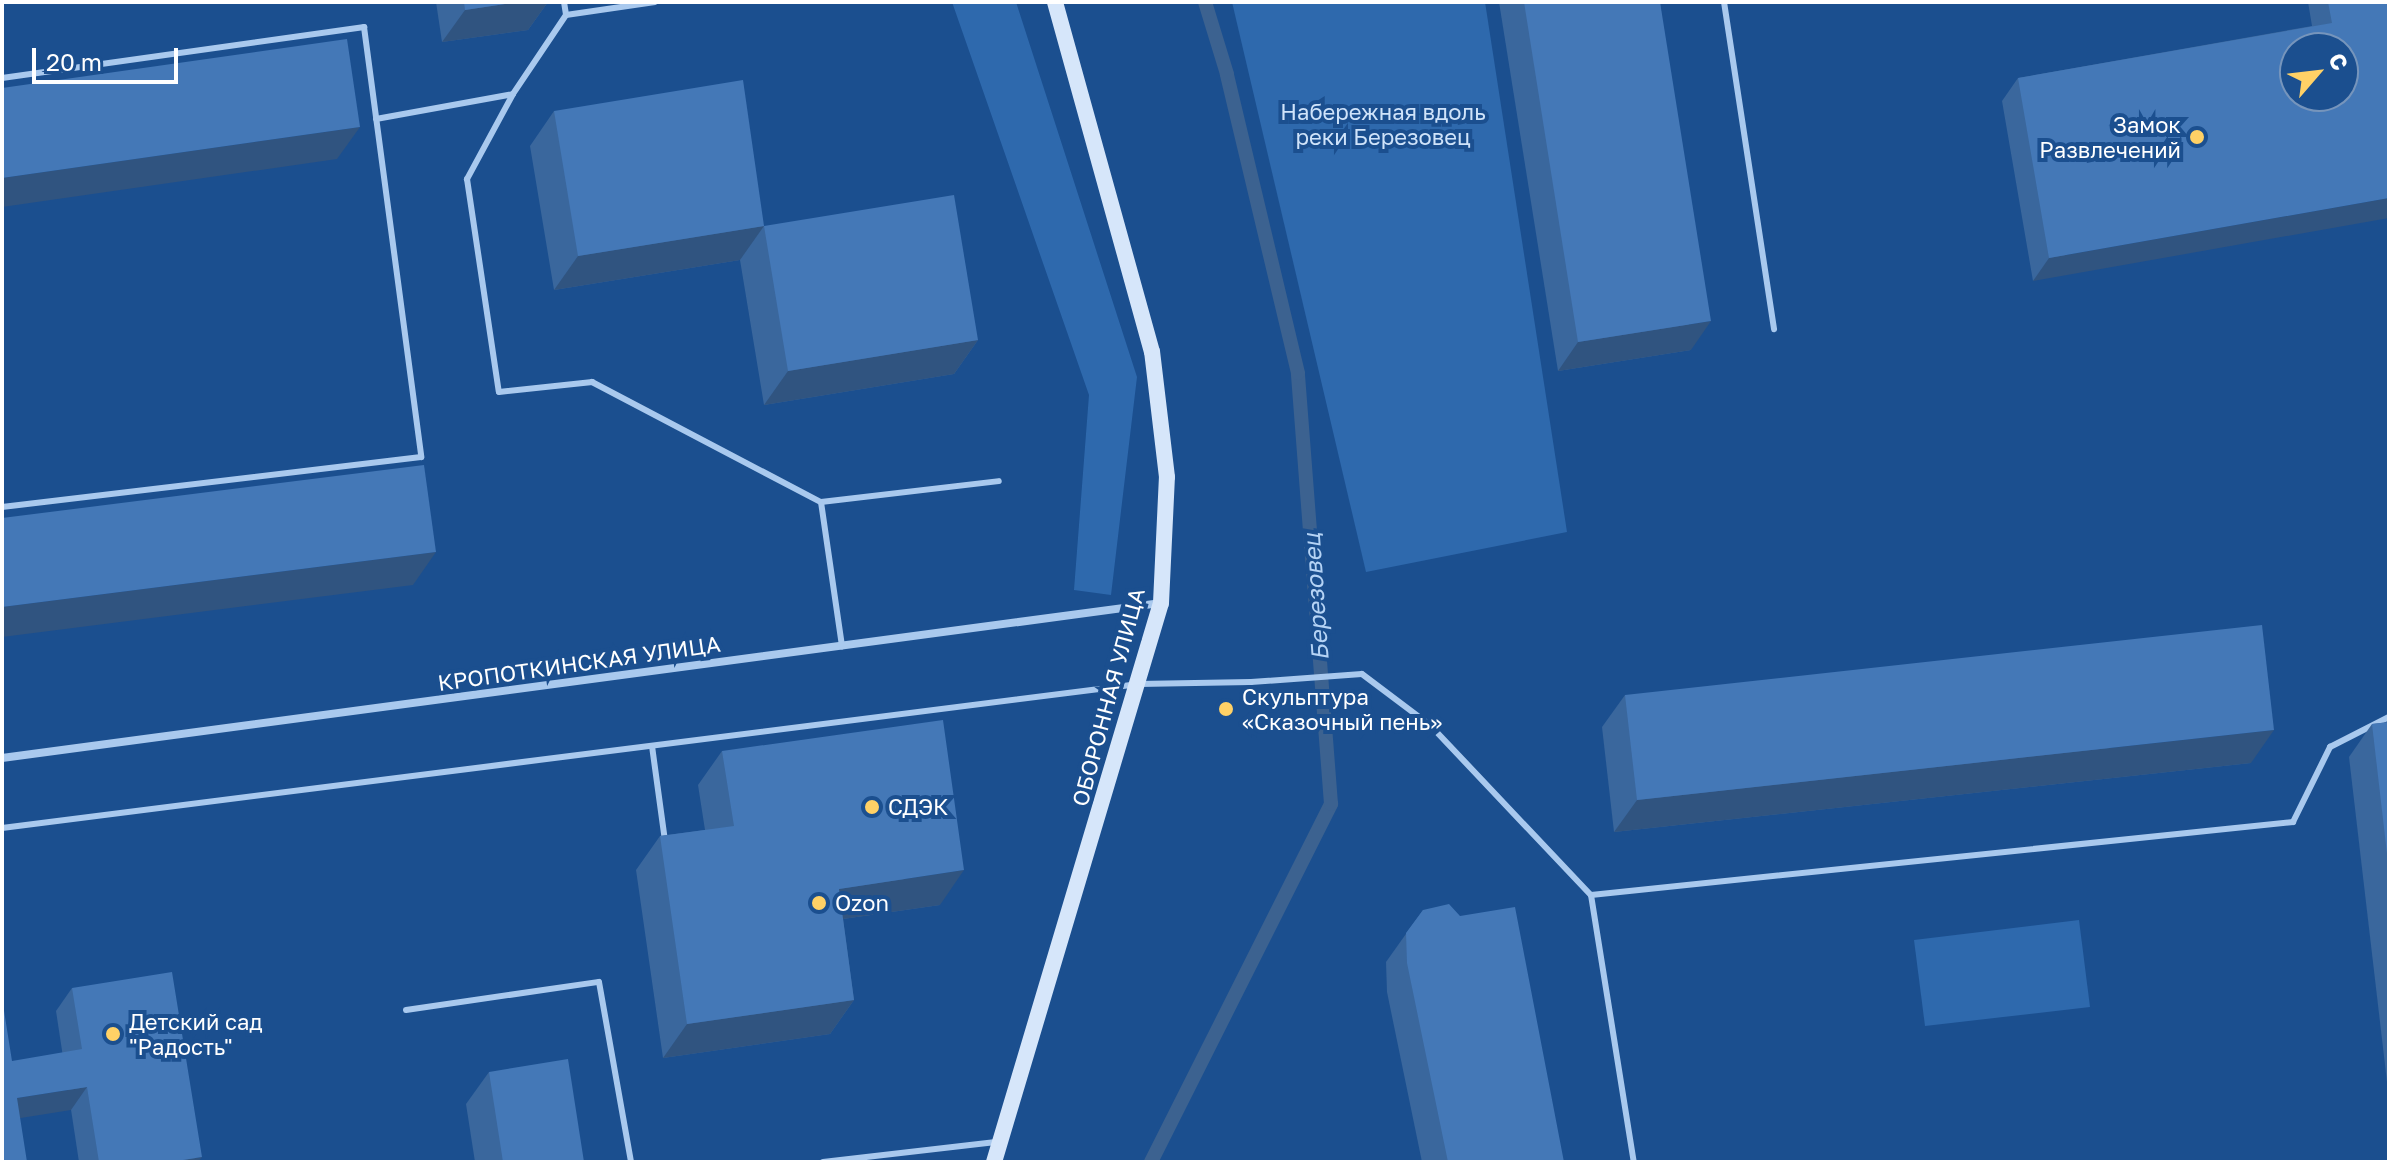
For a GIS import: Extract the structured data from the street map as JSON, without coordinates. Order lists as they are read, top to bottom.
{
  "streets": {
    "street": ["КРОПОТКИНСКАЯ УЛИЦА", "ОБОРОННАЯ УЛИЦА"]
  },
  "crossings": [
    ["КРОПОТКИНСКАЯ УЛИЦА", "ОБОРОННАЯ УЛИЦА"]
  ],
  "water": ["Березовец"],
  "parks": ["Набережная вдоль реки Березовец"],
  "places": [
    "Замок Развлечений",
    "Скульптура «Сказочный пень»",
    "СДЭК",
    "Ozon",
    "Детский сад \"Радость\""
  ],
  "scale_bar": "20 m",
  "north": "top right"
}
